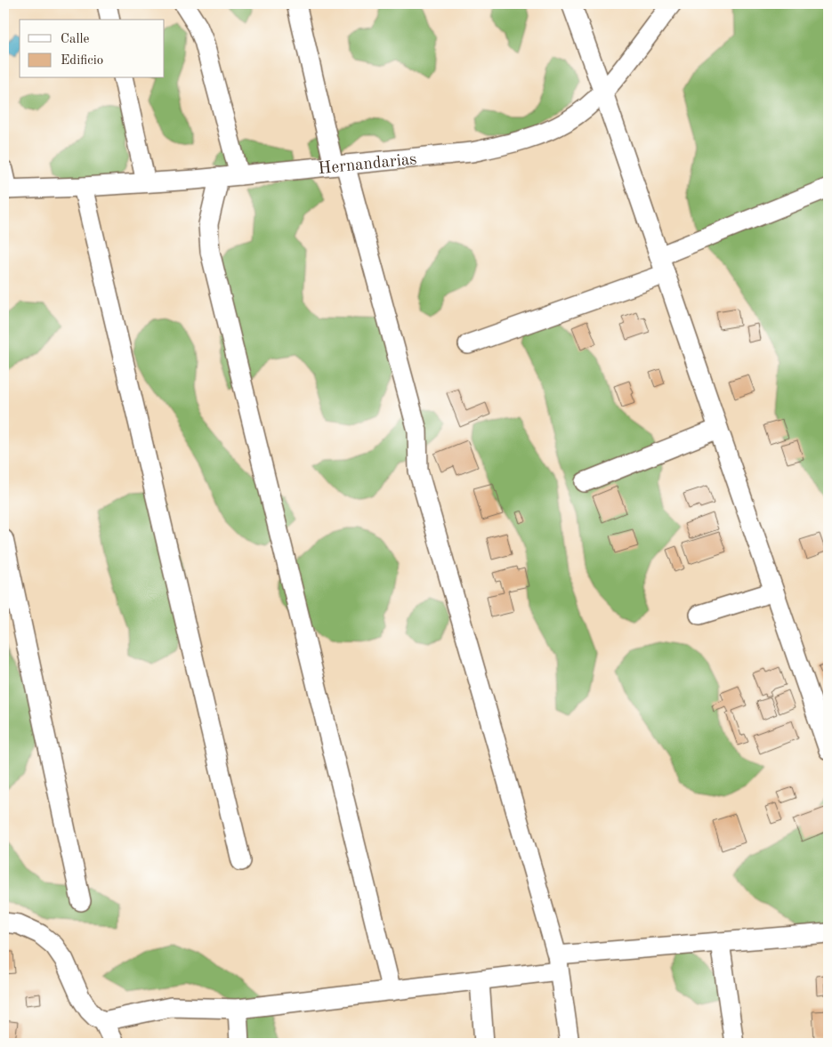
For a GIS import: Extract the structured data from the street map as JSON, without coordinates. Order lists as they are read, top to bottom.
{
  "streets": {
    "street": ["Hernandarias"]
  },
  "legend": ["Calle", "Edificio"]
}
